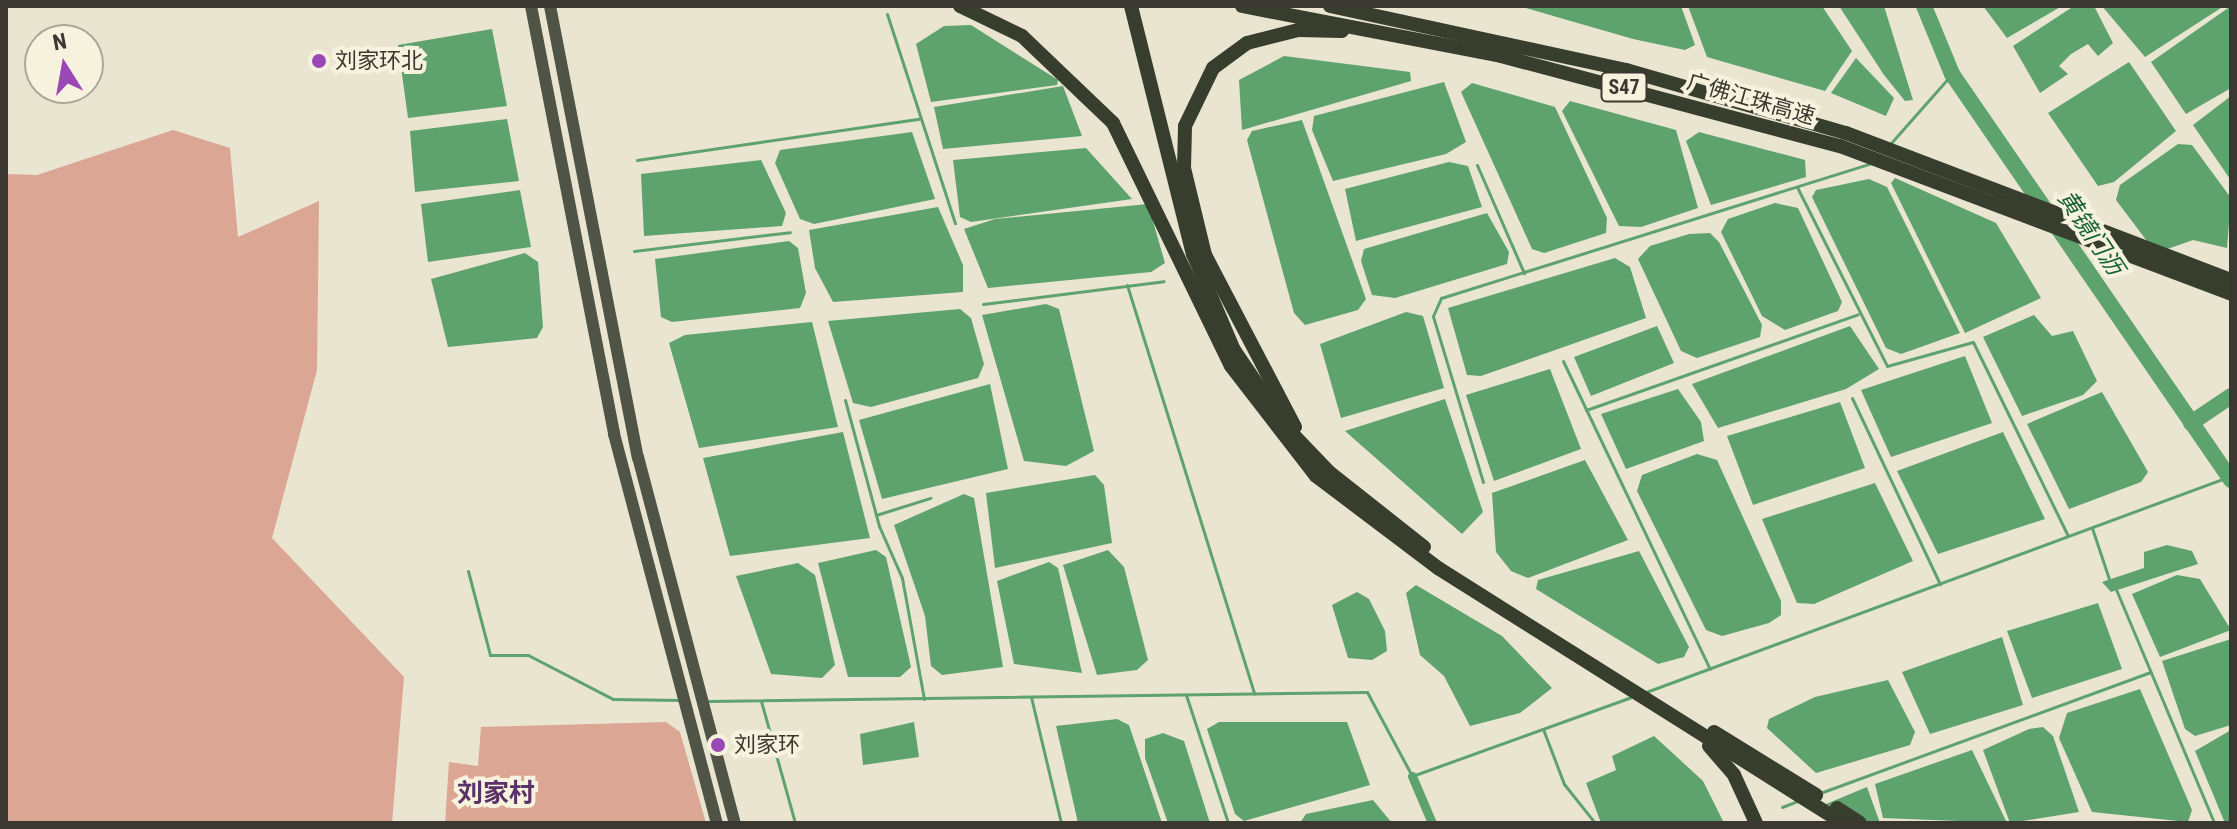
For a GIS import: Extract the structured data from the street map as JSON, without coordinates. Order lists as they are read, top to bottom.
{
  "streets": {
    "highway": ["S47", "广佛江珠高速"]
  },
  "districts": ["刘家村"],
  "water": ["黄镜门沥"],
  "places": ["刘家环北", "刘家环"],
  "north": "top"
}
